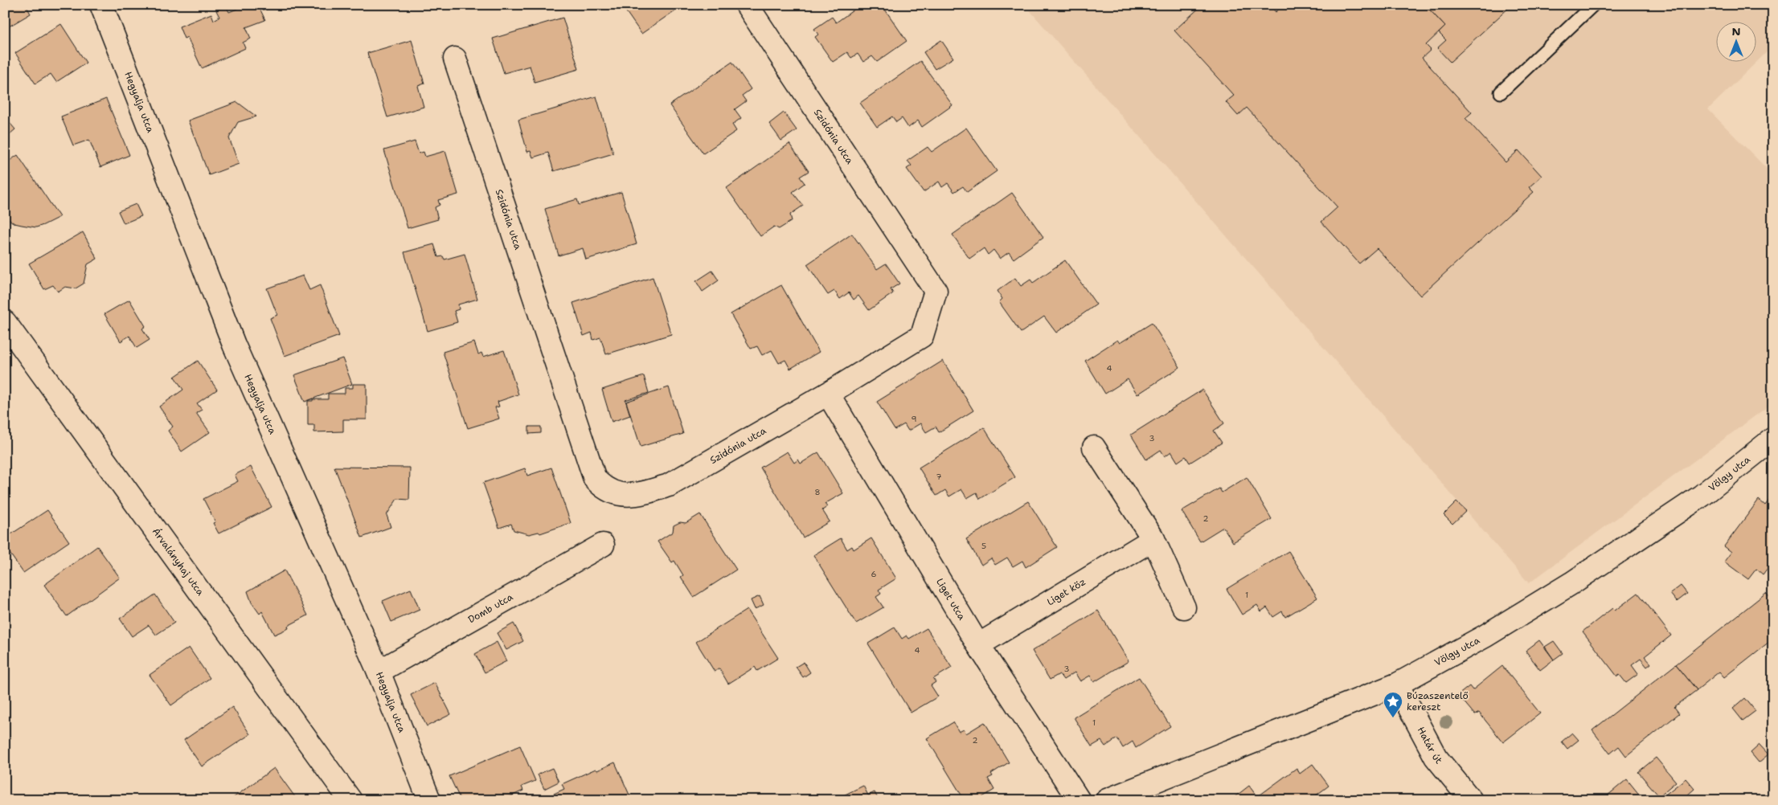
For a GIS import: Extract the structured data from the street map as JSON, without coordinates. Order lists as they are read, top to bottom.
{
  "streets": {
    "street": [
      "Hegyalja utca",
      "Szidónia utca",
      "Völgy utca",
      "Árvalányhaj utca",
      "Liget köz",
      "Liget utca",
      "Domb utca",
      "Határ út"
    ]
  },
  "crossings": [
    ["Hegyalja utca", "Domb utca"],
    ["Szidónia utca", "Liget utca"],
    ["Völgy utca", "Határ út"],
    ["Liget köz", "Liget utca"]
  ],
  "places": {
    "place": ["Búzaszentelő kereszt"]
  },
  "house_numbers": [
    "4",
    "9",
    "3",
    "7",
    "8",
    "2",
    "5",
    "6",
    "1",
    "4",
    "3",
    "1",
    "2"
  ],
  "north": "top"
}
